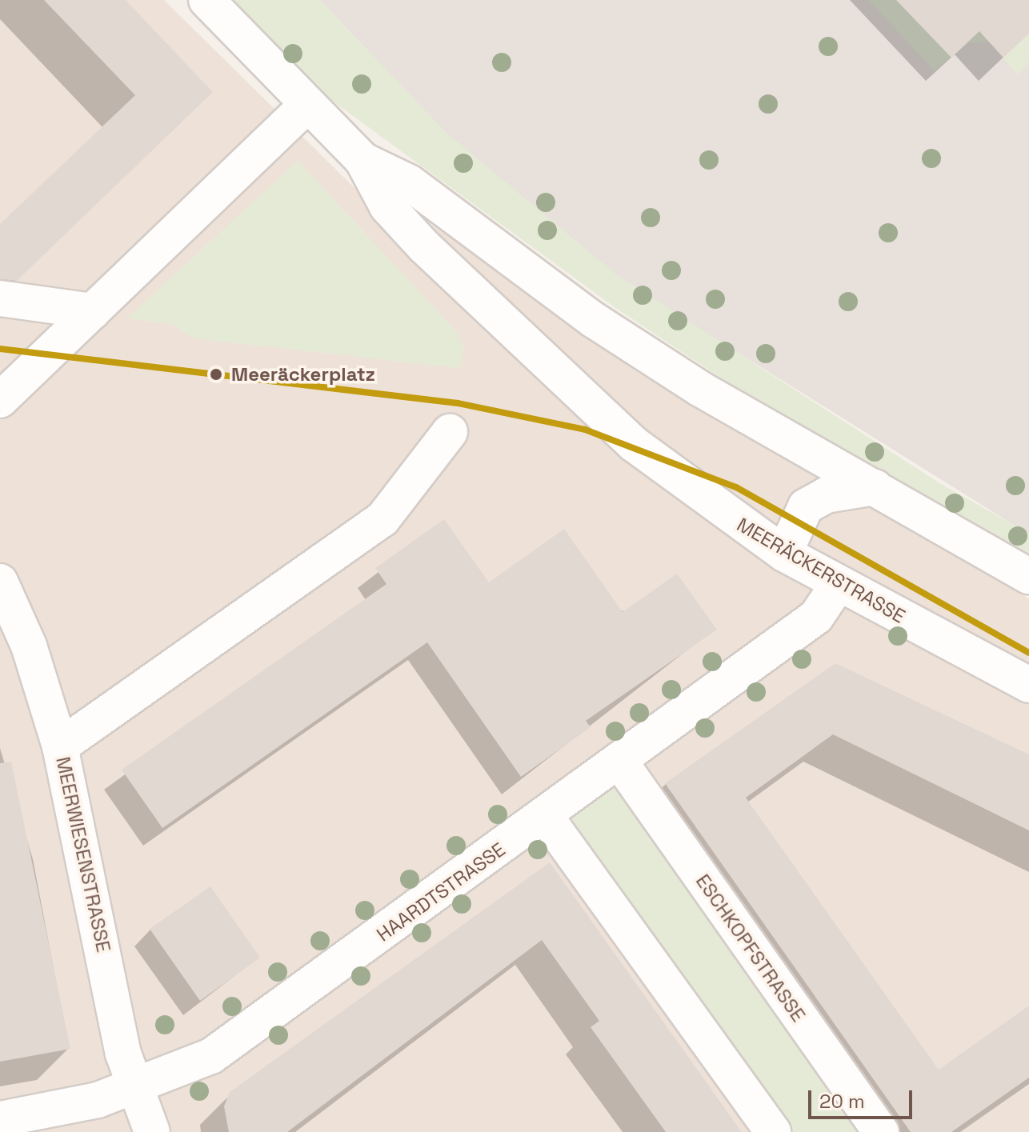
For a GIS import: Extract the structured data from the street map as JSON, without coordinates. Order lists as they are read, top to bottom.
{
  "streets": {
    "street": [
      "MEERÄCKERSTRASSE",
      "MEERWIESENSTRASSE",
      "HAARDTSTRASSE",
      "ESCHKOPFSTRASSE"
    ]
  },
  "crossings": [
    ["MEERÄCKERSTRASSE", "HAARDTSTRASSE"],
    ["MEERWIESENSTRASSE", "HAARDTSTRASSE"],
    ["HAARDTSTRASSE", "ESCHKOPFSTRASSE"]
  ],
  "places": ["Meeräckerplatz"],
  "scale_bar": "20 m"
}
